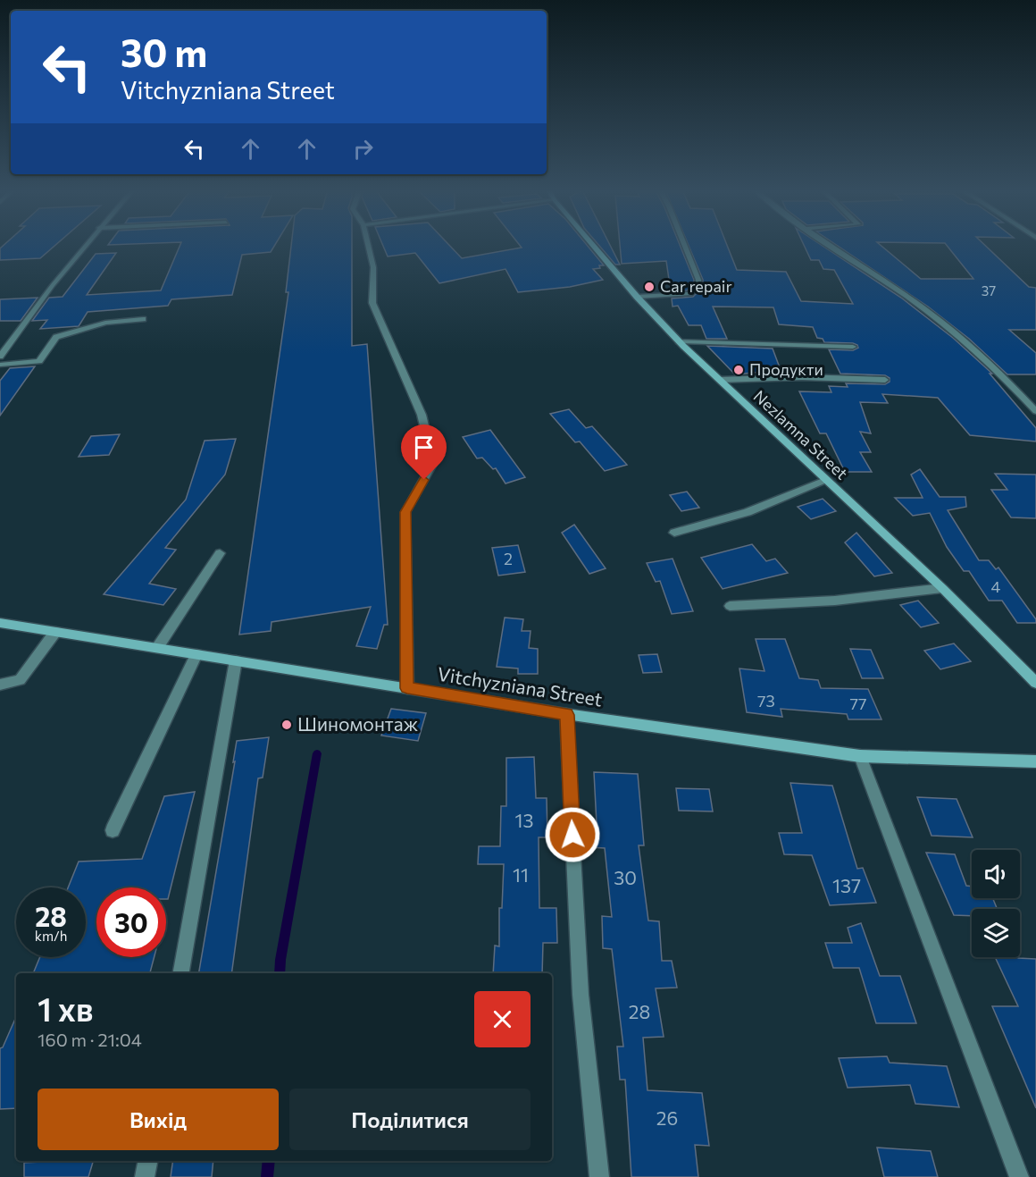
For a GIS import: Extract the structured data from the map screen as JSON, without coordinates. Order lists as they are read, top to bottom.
{
  "streets": {
    "street": ["Nezlamna Street", "Vitchyzniana Street"]
  },
  "places": ["Car repair", "Продукти", "Шиномонтаж"],
  "house_numbers": [
    "37",
    "2",
    "4",
    "73",
    "77",
    "13",
    "11",
    "30",
    "137",
    "28",
    "26"
  ],
  "page": {
    "turn": ["30 m", "Vitchyzniana Street"],
    "speed": "28 km/h",
    "limit": "30",
    "heading": ["1 хв", "160 m · 21:04"],
    "buttons": ["Вихід", "Поділитися"]
  }
}
